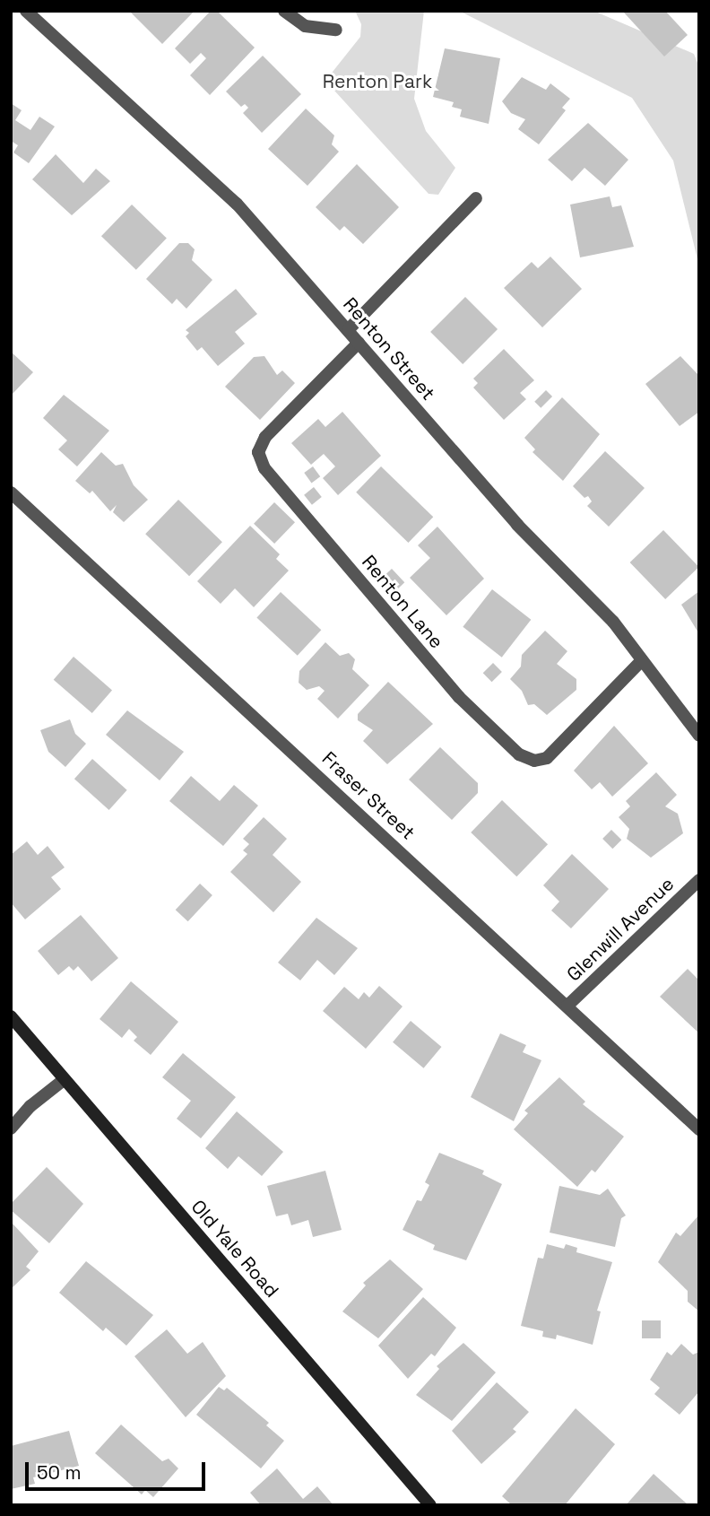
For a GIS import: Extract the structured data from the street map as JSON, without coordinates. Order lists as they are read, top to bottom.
{
  "streets": {
    "main road": ["Old Yale Road"],
    "street": [
      "Renton Street",
      "Renton Lane",
      "Fraser Street",
      "Glenwill Avenue"
    ]
  },
  "crossings": [
    ["Renton Street", "Renton Lane"],
    ["Fraser Street", "Glenwill Avenue"]
  ],
  "parks": ["Renton Park"],
  "scale_bar": "50 m"
}
